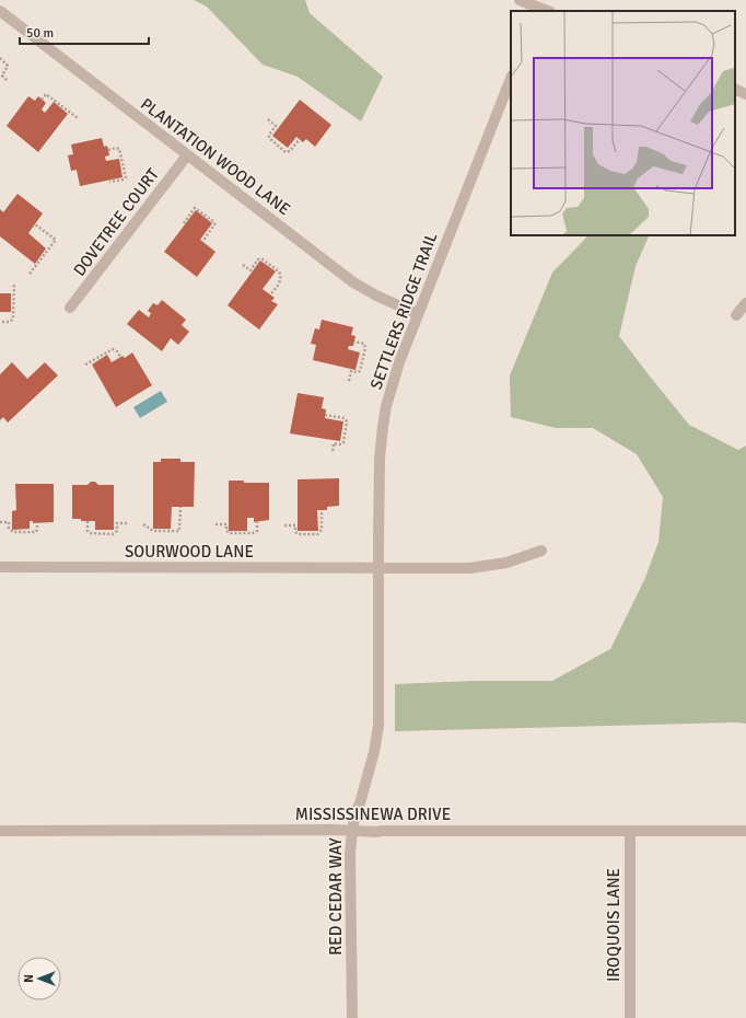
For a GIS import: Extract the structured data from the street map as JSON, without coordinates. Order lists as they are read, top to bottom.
{
  "streets": {
    "street": [
      "PLANTATION WOOD LANE",
      "DOVETREE COURT",
      "SETTLERS RIDGE TRAIL",
      "SOURWOOD LANE",
      "MISSISSINEWA DRIVE",
      "RED CEDAR WAY",
      "IROQUOIS LANE"
    ]
  },
  "crossings": [
    ["PLANTATION WOOD LANE", "DOVETREE COURT"],
    ["PLANTATION WOOD LANE", "SETTLERS RIDGE TRAIL"],
    ["SETTLERS RIDGE TRAIL", "SOURWOOD LANE"],
    ["SETTLERS RIDGE TRAIL", "RED CEDAR WAY"],
    ["SOURWOOD LANE", "RED CEDAR WAY"],
    ["MISSISSINEWA DRIVE", "RED CEDAR WAY"],
    ["MISSISSINEWA DRIVE", "IROQUOIS LANE"]
  ],
  "scale_bar": "50 m",
  "north": "left"
}
